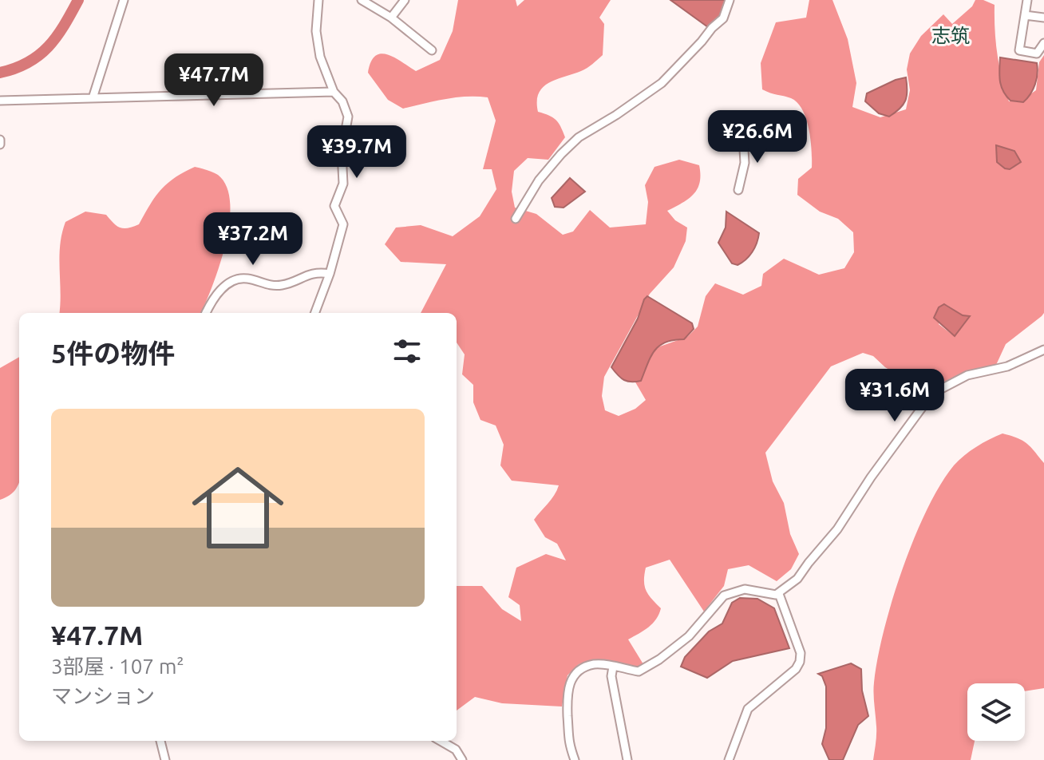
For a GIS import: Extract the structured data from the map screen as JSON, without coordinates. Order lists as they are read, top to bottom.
{
  "districts": ["志筑"],
  "page": {
    "price": [
      "¥47.7M",
      "¥26.6M",
      "¥39.7M",
      "¥37.2M",
      "¥31.6M"
    ],
    "heading": "5件の物件",
    "list": [
      {
        "name": "¥47.7M",
        "note": "3部屋 · 107 m² · マンション"
      }
    ]
  }
}
